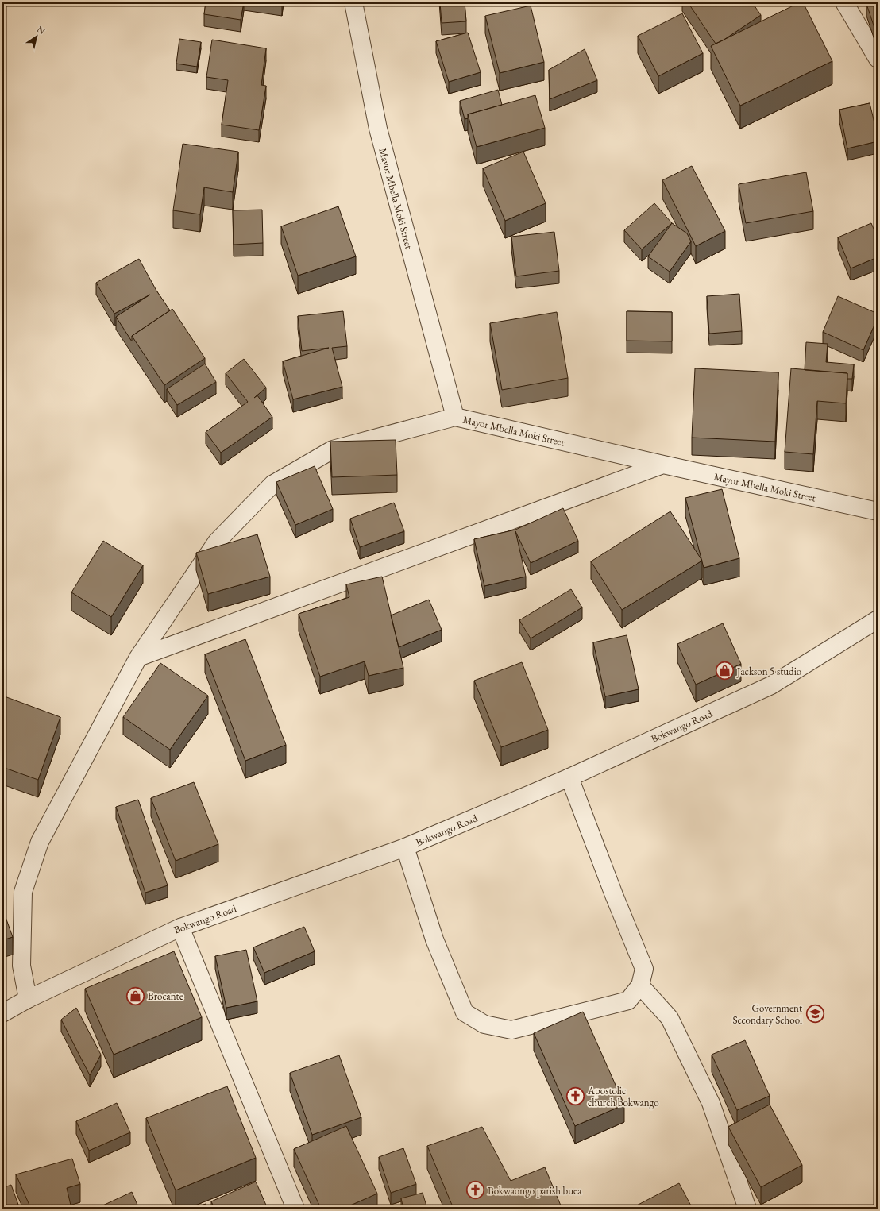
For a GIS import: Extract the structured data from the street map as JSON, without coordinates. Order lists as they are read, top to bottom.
{
  "streets": {
    "street": ["Mayor Mbella Moki Street", "Bokwango Road"]
  },
  "places": {
    "shop": ["Jackson 5 studio", "Brocante"],
    "school or university": ["Government Secondary School"],
    "church": ["Apostolic church bokwango", "Bokwaongo parish buea"]
  },
  "north": "top right"
}
